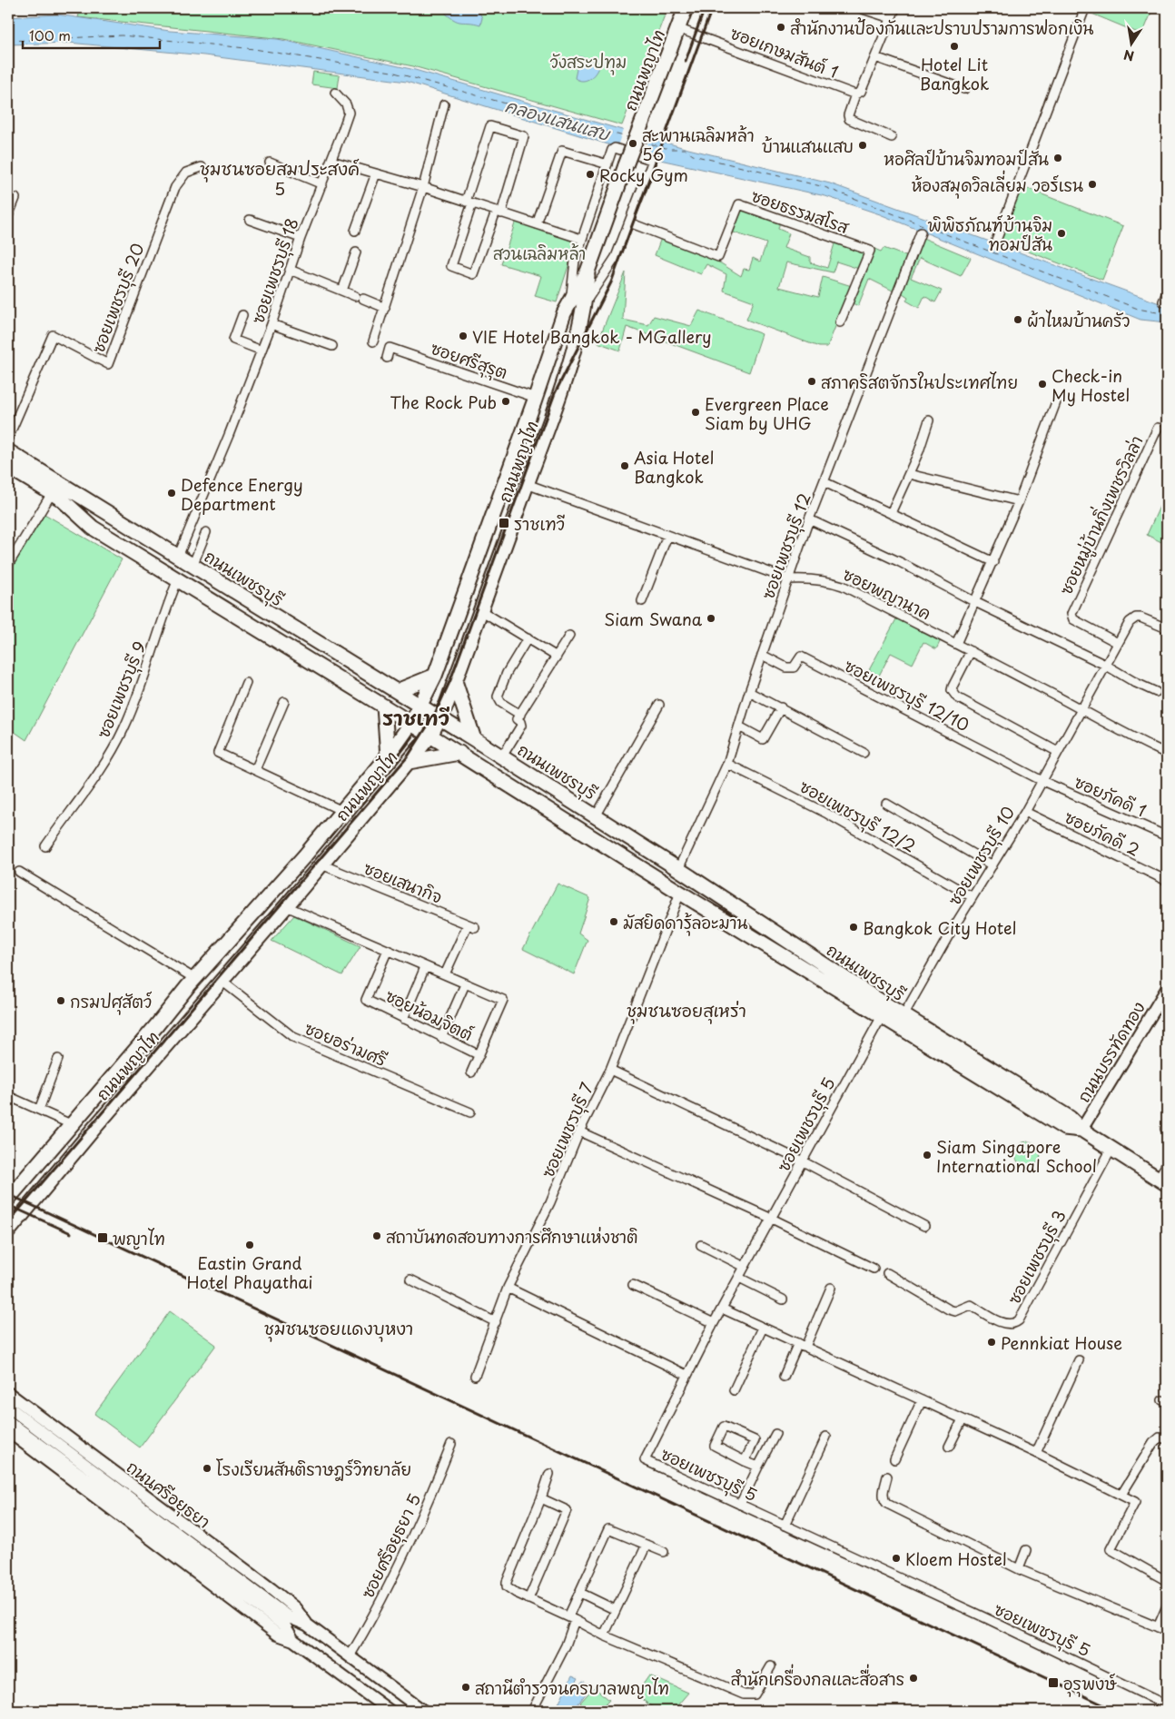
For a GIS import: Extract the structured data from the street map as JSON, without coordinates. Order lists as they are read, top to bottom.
{
  "streets": {
    "main road": [
      "ถนนพญาไท",
      "ถนนเพชรบุรี",
      "ถนนบรรทัดทอง",
      "ถนนศรีอยุธยา"
    ],
    "street": [
      "ซอยเกษมสันต์ 1",
      "ซอยธรรมสโรส",
      "ซอยเพชรบุรี 18",
      "ซอยเพชรบุรี 20",
      "ซอยศรีสุรุต",
      "ซอยหมู่บ้านกิ่งเพชรวิลล่า",
      "ซอยเพชรบุรี 12",
      "ซอยพญานาค",
      "ซอยเพชรบุรี 9",
      "ซอยเพชรบุรี 12/10",
      "ซอยภัคดี 1",
      "ซอยเพชรบุรี 12/2",
      "ซอยภัคดี 2",
      "ซอยเพชรบุรี 10",
      "ซอยเสนากิจ",
      "ซอยน้อมจิตต์",
      "ซอยอร่ามศรี",
      "ซอยเพชรบุรี 5",
      "ซอยเพชรบุรี 7",
      "ซอยเพชรบุรี 3",
      "ซอยศรีอยุธยา 5"
    ]
  },
  "crossings": [
    ["ซอยเกษมสันต์ 1", "ถนนพญาไท"],
    ["ถนนพญาไท", "ซอยศรีสุรุต"],
    ["ถนนพญาไท", "ถนนเพชรบุรี"],
    ["ถนนพญาไท", "ซอยพญานาค"],
    ["ถนนพญาไท", "ซอยเสนากิจ"],
    ["ถนนพญาไท", "ซอยอร่ามศรี"],
    ["ซอยเพชรบุรี 18", "ถนนเพชรบุรี"],
    ["ซอยหมู่บ้านกิ่งเพชรวิลล่า", "ซอยเพชรบุรี 10"],
    ["ซอยเพชรบุรี 12", "ถนนเพชรบุรี"],
    ["ซอยเพชรบุรี 12", "ซอยพญานาค"],
    ["ซอยเพชรบุรี 12", "ซอยเพชรบุรี 12/10"],
    ["ซอยเพชรบุรี 12", "ซอยเพชรบุรี 12/2"],
    ["ถนนเพชรบุรี", "ซอยเพชรบุรี 9"],
    ["ถนนเพชรบุรี", "ซอยเพชรบุรี 10"],
    ["ถนนเพชรบุรี", "ถนนบรรทัดทอง"],
    ["ถนนเพชรบุรี", "ซอยเพชรบุรี 5"],
    ["ถนนเพชรบุรี", "ซอยเพชรบุรี 7"],
    ["ถนนเพชรบุรี", "ซอยเพชรบุรี 3"],
    ["ซอยพญานาค", "ซอยเพชรบุรี 10"],
    ["ซอยเพชรบุรี 12/10", "ซอยภัคดี 1"],
    ["ซอยเพชรบุรี 12/10", "ซอยเพชรบุรี 10"],
    ["ซอยภัคดี 1", "ซอยเพชรบุรี 10"],
    ["ซอยเพชรบุรี 12/2", "ซอยเพชรบุรี 10"],
    ["ซอยภัคดี 2", "ซอยเพชรบุรี 10"],
    ["ถนนศรีอยุธยา", "ซอยศรีอยุธยา 5"]
  ],
  "districts": [
    "ชุมชนซอยสมประสงค์ 5",
    "ราชเทวี",
    "ชุมชนซอยสุเหร่า",
    "ชุมชนซอยแดงบุหงา"
  ],
  "water": ["คลองแสนแสบ"],
  "parks": ["วังสระปทุม", "สวนเฉลิมหล้า"],
  "places": {
    "other": [
      "สำนักงานป้องกันและปราบปรามการฟอกเงิน",
      "Hotel Lit Bangkok",
      "สะพานเฉลิมหล้า 56",
      "บ้านแสนแสบ",
      "หอศิลป์บ้านจิมทอมป์สัน",
      "Rocky Gym",
      "ห้องสมุดวิลเลี่ยม วอร์เรน",
      "พิพิธภัณฑ์บ้านจิม ทอมป์สัน",
      "ผ้าไหมบ้านครัว",
      "VIE Hotel Bangkok - MGallery",
      "สภาคริสตจักรในประเทศไทย",
      "Check-in My Hostel",
      "The Rock Pub",
      "Evergreen Place Siam by UHG",
      "Asia Hotel Bangkok",
      "Defence Energy Department",
      "Siam Swana",
      "มัสยิดดารุ้ลอะมาน",
      "Bangkok City Hotel",
      "กรมปศุสัตว์",
      "Siam Singapore International School",
      "สถาบันทดสอบทางการศึกษาแห่งชาติ",
      "Eastin Grand Hotel Phayathai",
      "Pennkiat House",
      "โรงเรียนสันติราษฎร์วิทยาลัย",
      "Kloem Hostel",
      "สำนักเครื่องกลและสื่อสาร",
      "สถานีตำรวจนครบาลพญาไท"
    ],
    "transit": ["ราชเทวี", "พญาไท", "อุรุพงษ์"]
  },
  "scale_bar": "100 m",
  "north": "bottom"
}
